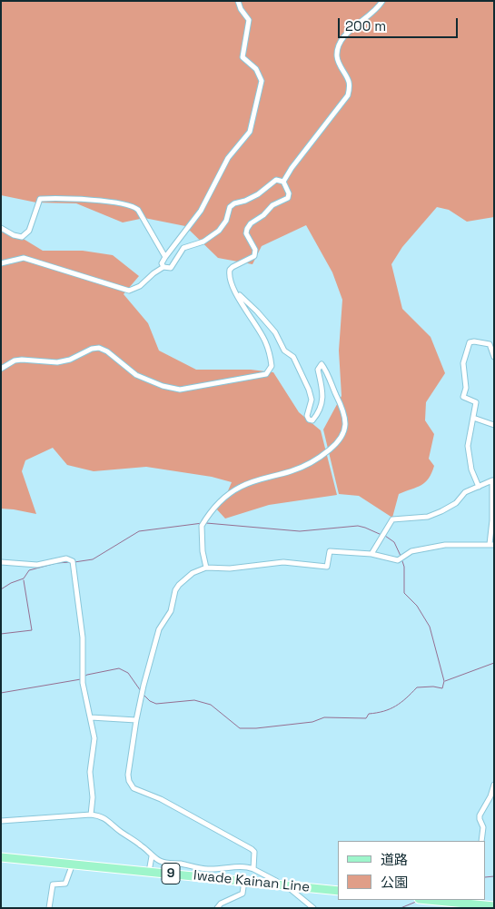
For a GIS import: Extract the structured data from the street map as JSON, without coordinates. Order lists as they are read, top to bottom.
{
  "streets": {
    "main road": ["9", "Iwade Kainan Line"]
  },
  "legend": ["道路", "公園"],
  "scale_bar": "200 m"
}
